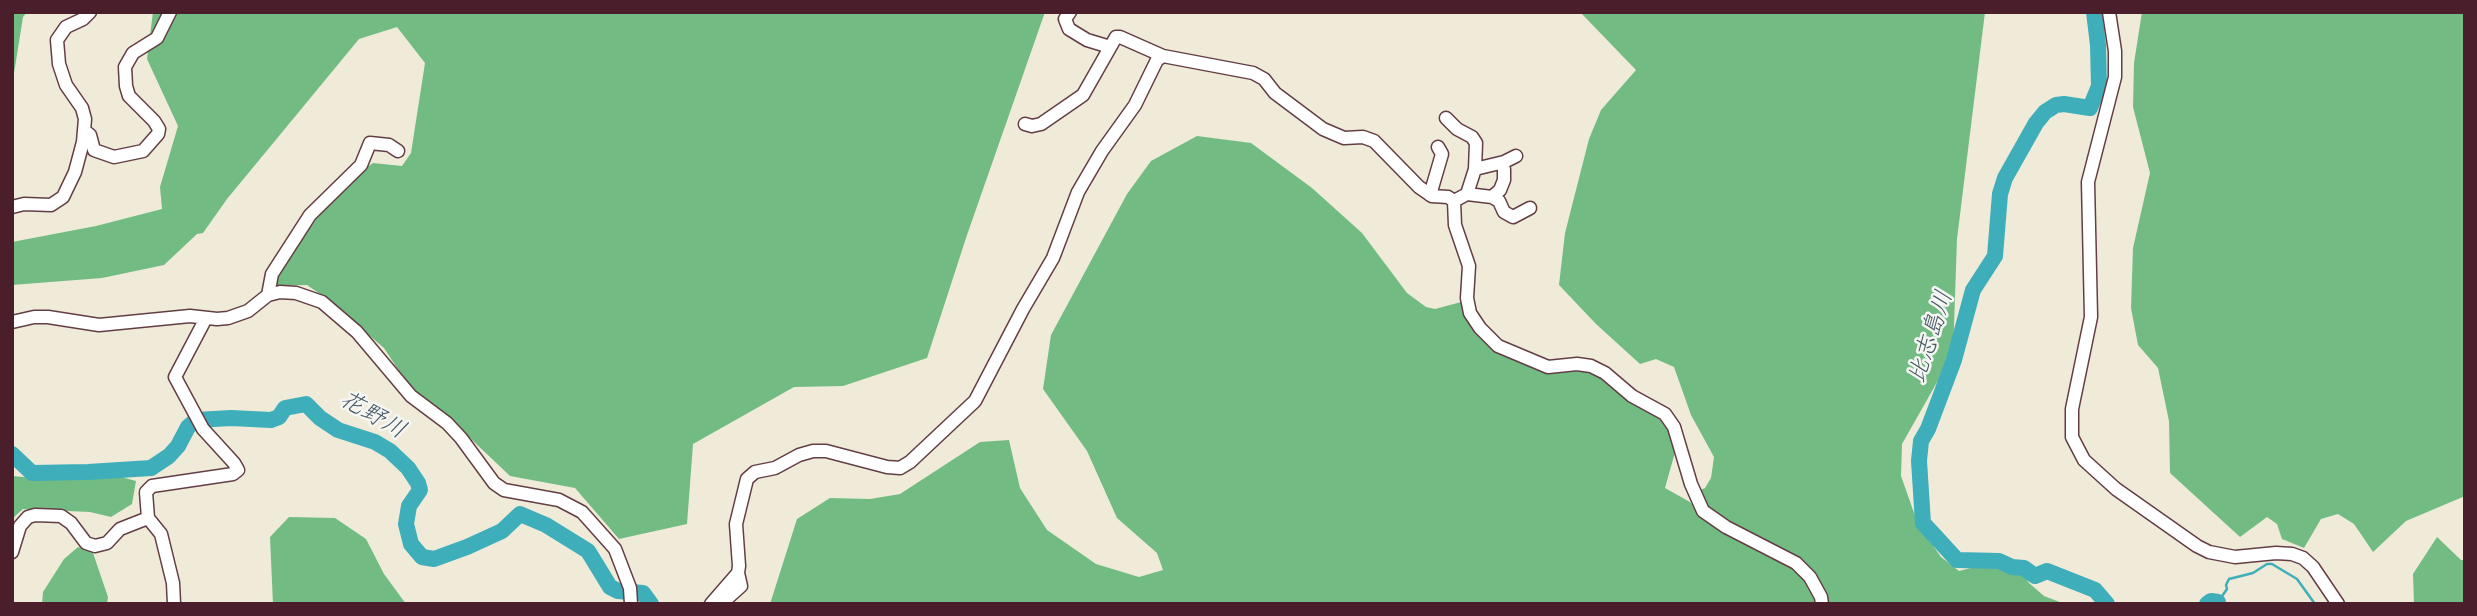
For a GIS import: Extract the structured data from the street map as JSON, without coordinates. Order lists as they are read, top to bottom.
{
  "water": ["比志島川", "花野川"]
}
